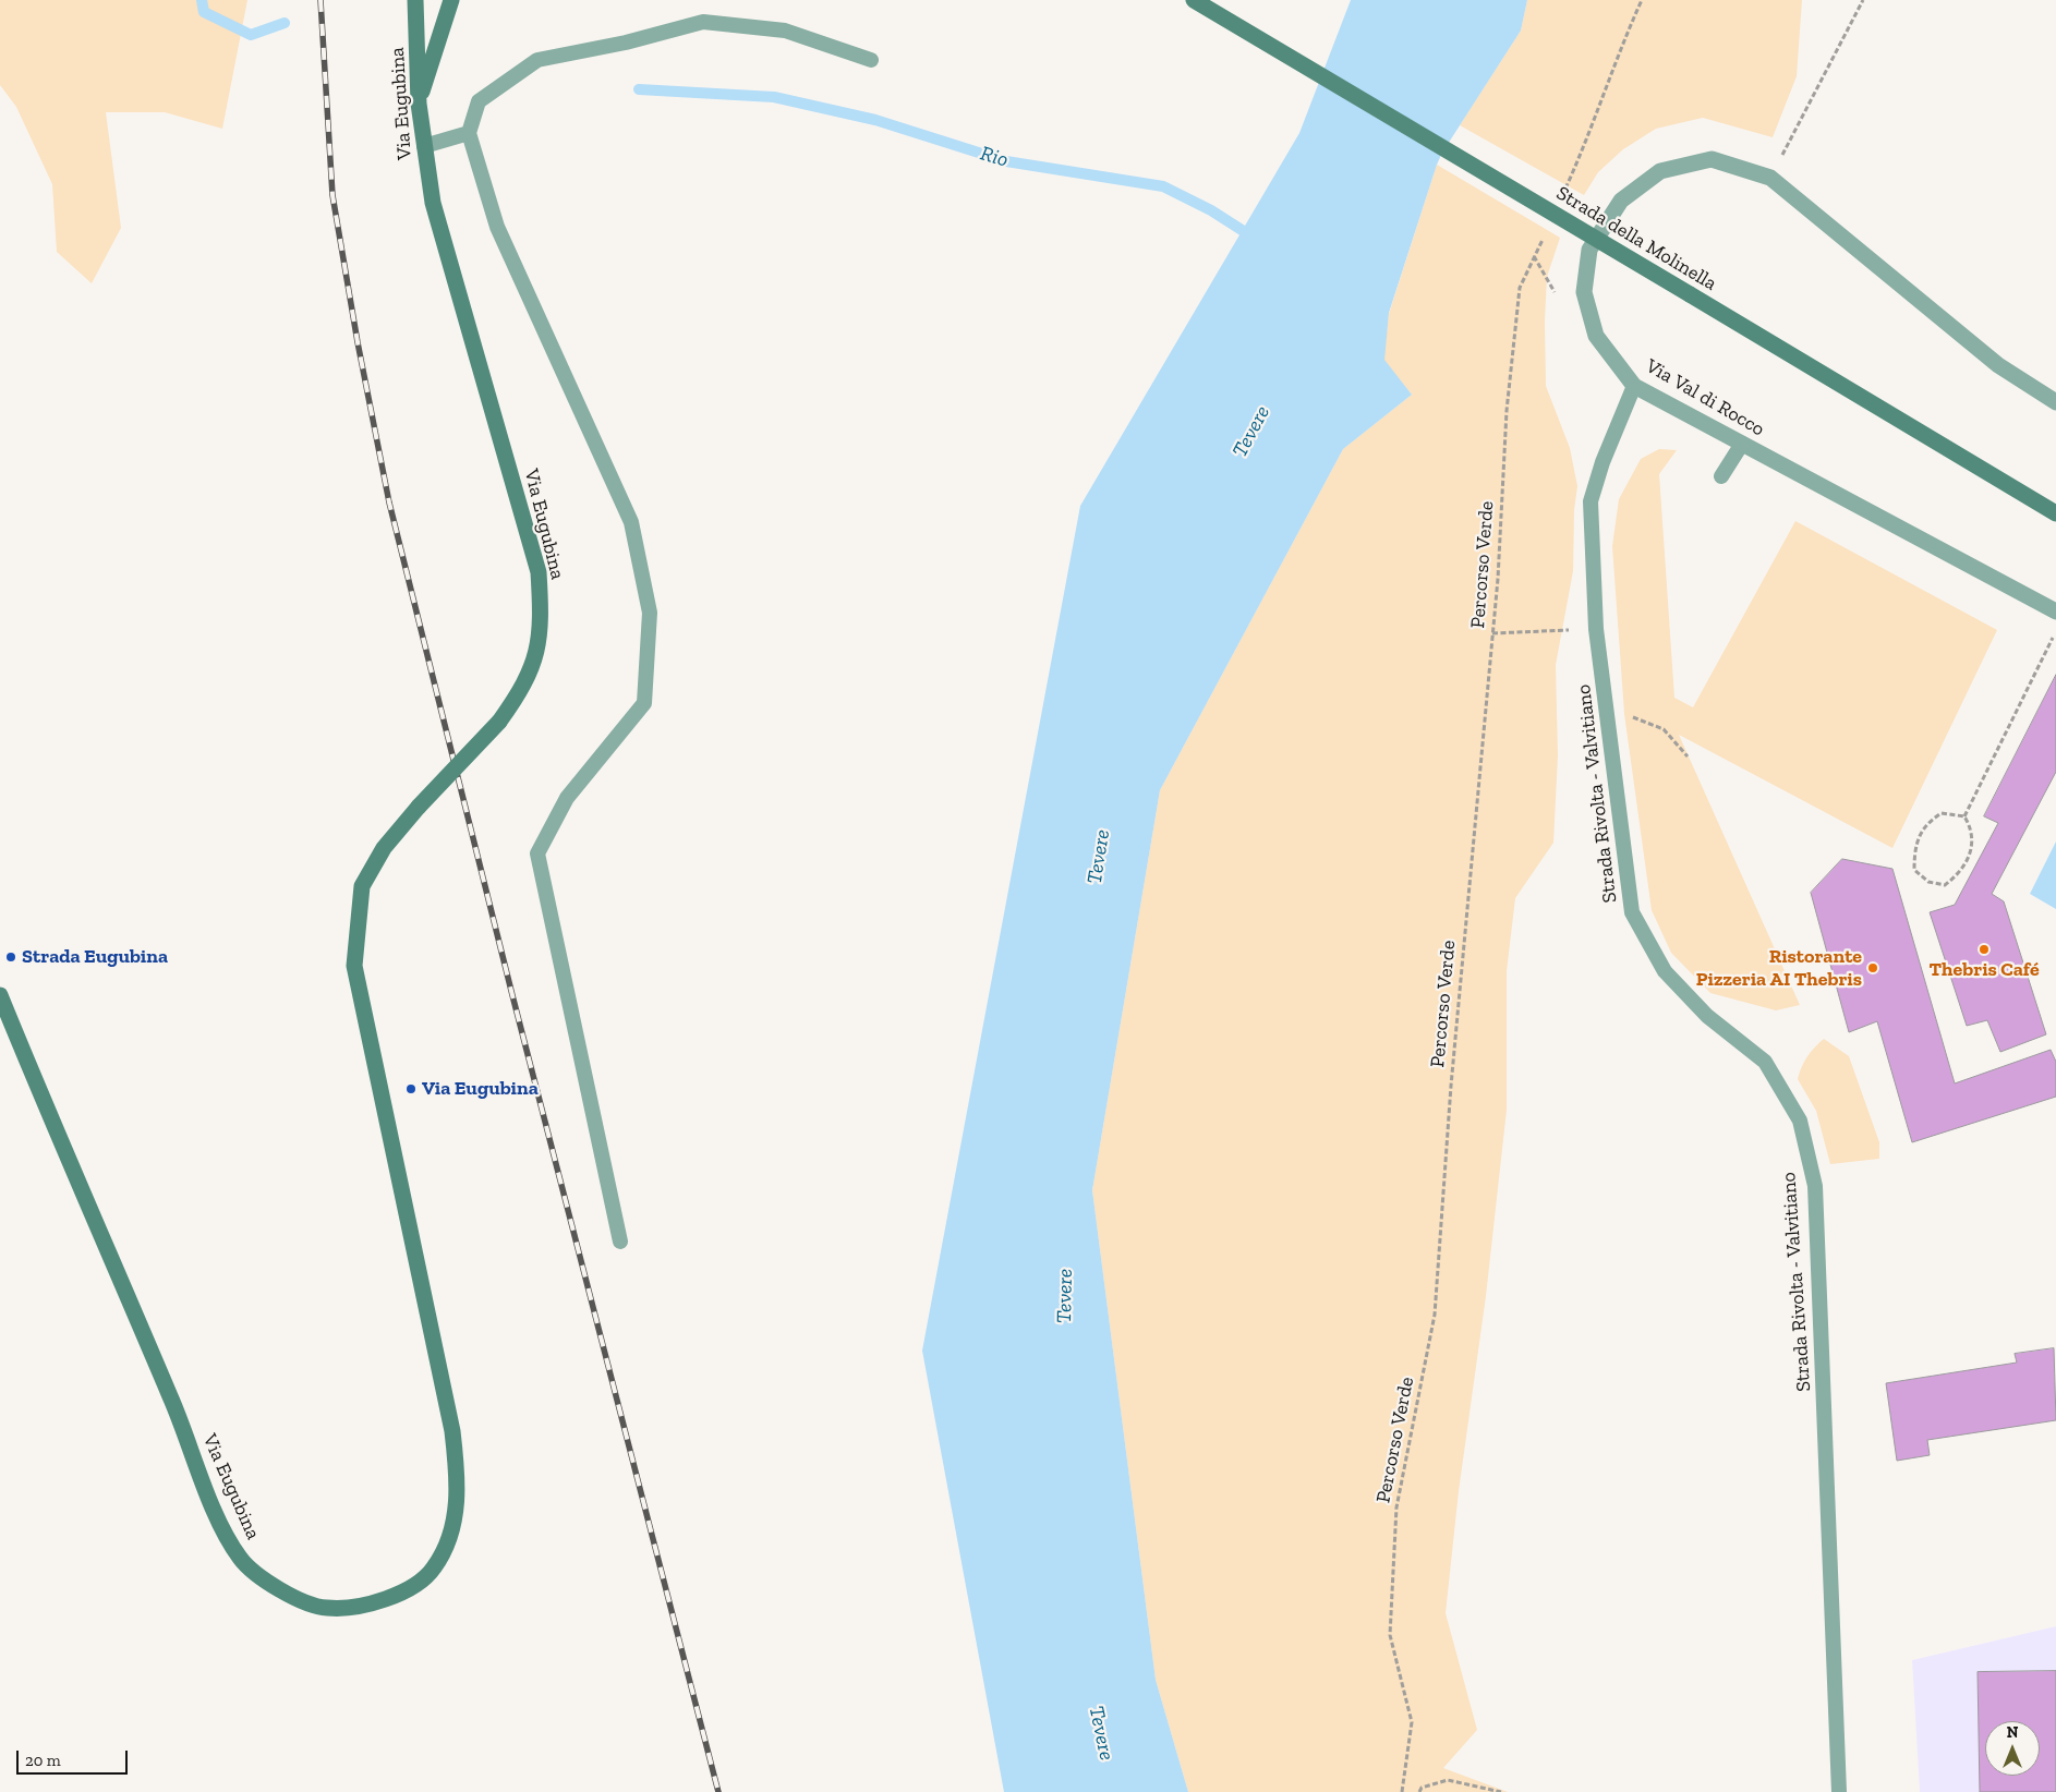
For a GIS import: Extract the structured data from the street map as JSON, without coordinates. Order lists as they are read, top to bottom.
{
  "streets": {
    "street": ["Via Eugubina", "Strada della Molinella", "Via Val di Rocco"],
    "lane": ["Strada Rivolta - Valvitiano"],
    "path": ["Percorso Verde"]
  },
  "crossings": [
    ["Via Val di Rocco", "Strada Rivolta - Valvitiano"]
  ],
  "water": ["Rio", "Tevere"],
  "places": [
    "Thebris Café",
    "Strada Eugubina",
    "Ristorante Pizzeria AI Thebris",
    "Via Eugubina"
  ],
  "scale_bar": "20 m",
  "north": "top"
}
